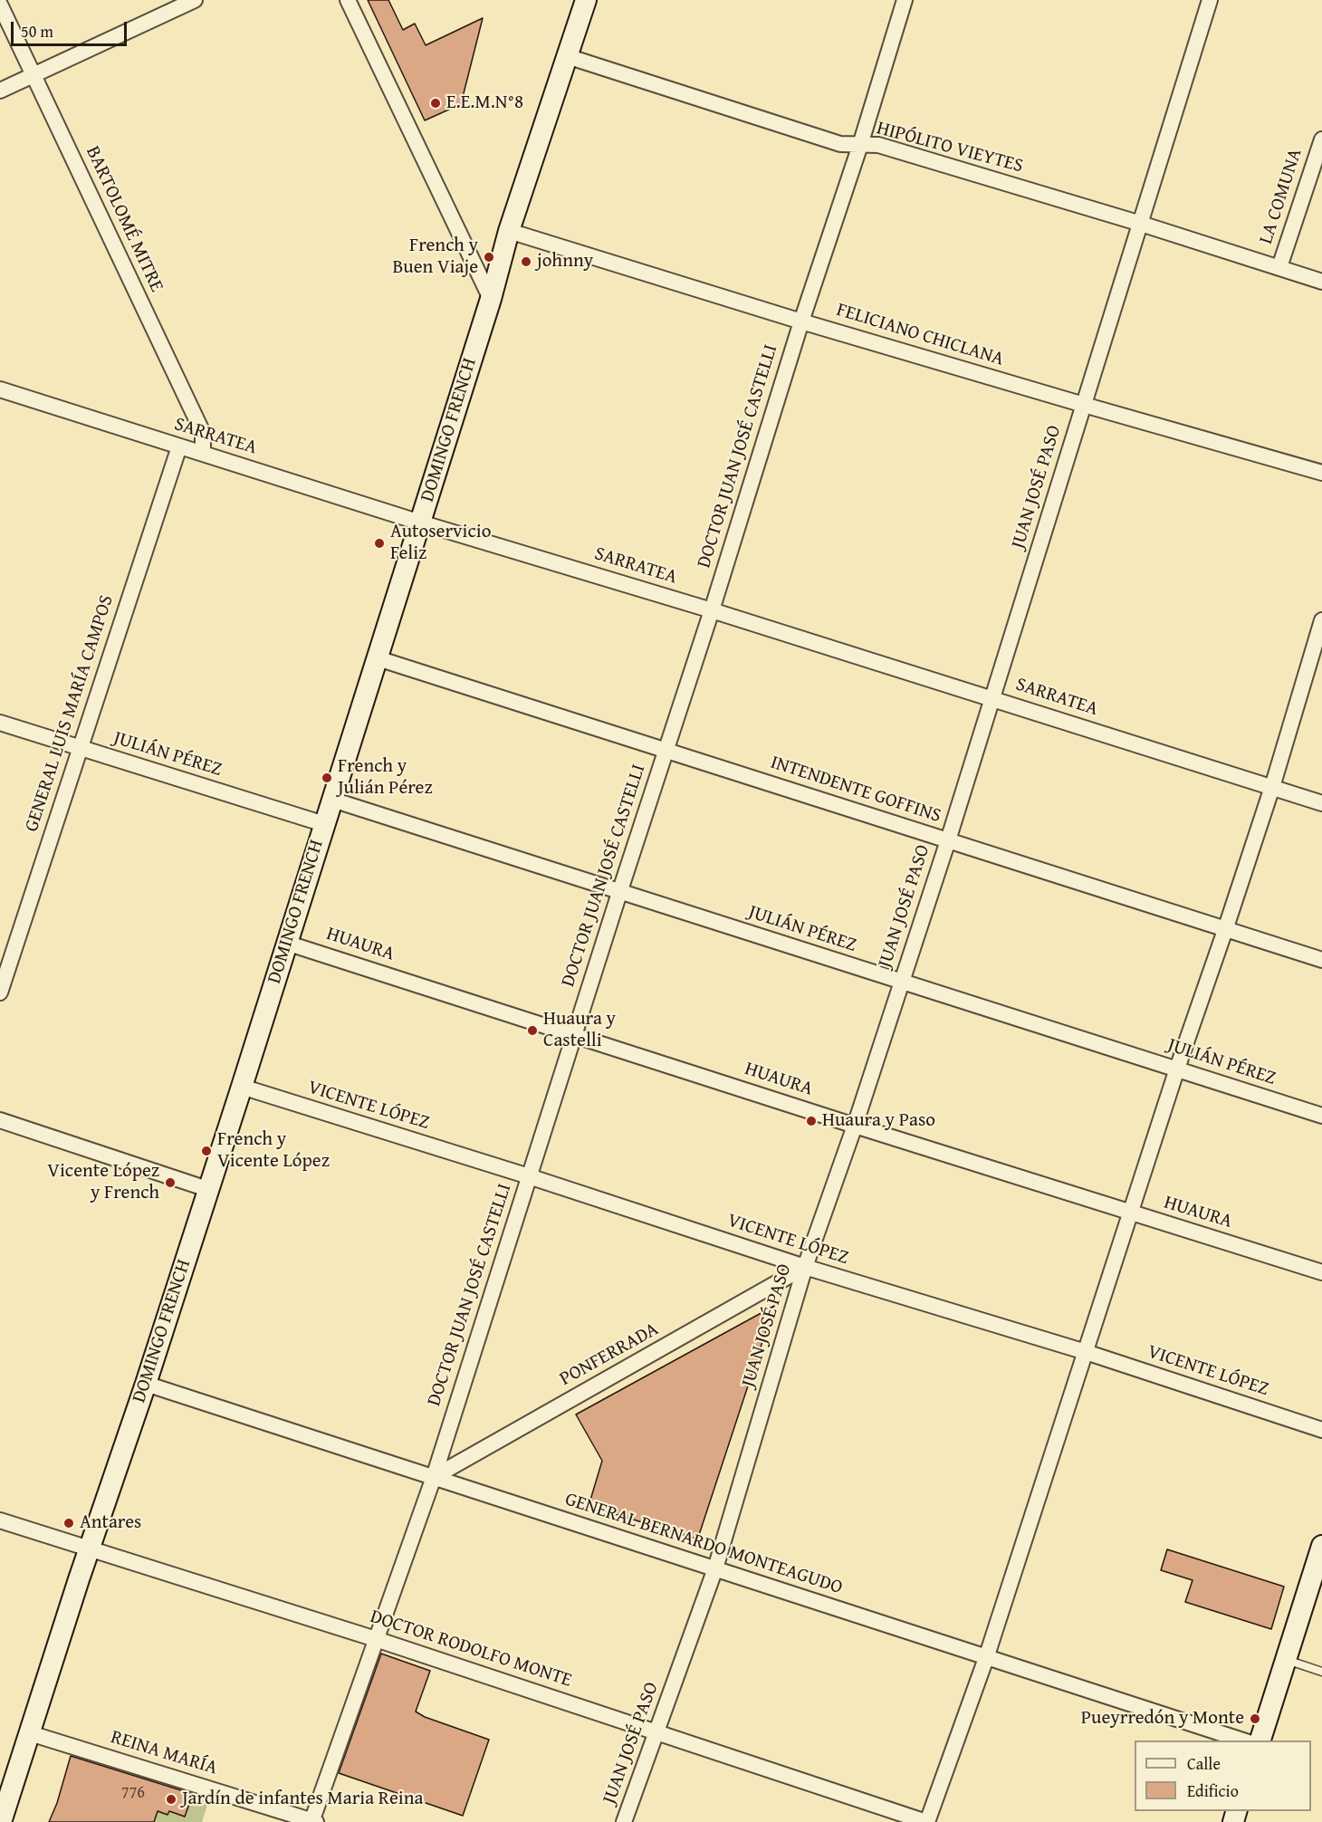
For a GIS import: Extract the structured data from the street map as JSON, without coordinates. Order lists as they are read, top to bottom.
{
  "streets": {
    "street": [
      "HIPÓLITO VIEYTES",
      "LA COMUNA",
      "BARTOLOMÉ MITRE",
      "FELICIANO CHICLANA",
      "DOMINGO FRENCH",
      "SARRATEA",
      "DOCTOR JUAN JOSÉ CASTELLI",
      "JUAN JOSÉ PASO",
      "GENERAL LUIS MARÍA CAMPOS",
      "JULIÁN PÉREZ",
      "INTENDENTE GOFFINS",
      "HUAURA",
      "VICENTE LÓPEZ",
      "PONFERRADA",
      "GENERAL BERNARDO MONTEAGUDO",
      "DOCTOR RODOLFO MONTE",
      "REINA MARÍA"
    ]
  },
  "crossings": [
    ["HIPÓLITO VIEYTES", "LA COMUNA"],
    ["HIPÓLITO VIEYTES", "DOMINGO FRENCH"],
    ["HIPÓLITO VIEYTES", "DOCTOR JUAN JOSÉ CASTELLI"],
    ["HIPÓLITO VIEYTES", "JUAN JOSÉ PASO"],
    ["BARTOLOMÉ MITRE", "SARRATEA"],
    ["FELICIANO CHICLANA", "DOMINGO FRENCH"],
    ["FELICIANO CHICLANA", "DOCTOR JUAN JOSÉ CASTELLI"],
    ["FELICIANO CHICLANA", "JUAN JOSÉ PASO"],
    ["DOMINGO FRENCH", "SARRATEA"],
    ["DOMINGO FRENCH", "JULIÁN PÉREZ"],
    ["DOMINGO FRENCH", "INTENDENTE GOFFINS"],
    ["DOMINGO FRENCH", "HUAURA"],
    ["DOMINGO FRENCH", "VICENTE LÓPEZ"],
    ["DOMINGO FRENCH", "GENERAL BERNARDO MONTEAGUDO"],
    ["DOMINGO FRENCH", "DOCTOR RODOLFO MONTE"],
    ["DOMINGO FRENCH", "REINA MARÍA"],
    ["SARRATEA", "DOCTOR JUAN JOSÉ CASTELLI"],
    ["SARRATEA", "JUAN JOSÉ PASO"],
    ["SARRATEA", "GENERAL LUIS MARÍA CAMPOS"],
    ["DOCTOR JUAN JOSÉ CASTELLI", "JULIÁN PÉREZ"],
    ["DOCTOR JUAN JOSÉ CASTELLI", "INTENDENTE GOFFINS"],
    ["DOCTOR JUAN JOSÉ CASTELLI", "HUAURA"],
    ["DOCTOR JUAN JOSÉ CASTELLI", "VICENTE LÓPEZ"],
    ["DOCTOR JUAN JOSÉ CASTELLI", "PONFERRADA"],
    ["DOCTOR JUAN JOSÉ CASTELLI", "GENERAL BERNARDO MONTEAGUDO"],
    ["DOCTOR JUAN JOSÉ CASTELLI", "DOCTOR RODOLFO MONTE"],
    ["DOCTOR JUAN JOSÉ CASTELLI", "REINA MARÍA"],
    ["JUAN JOSÉ PASO", "JULIÁN PÉREZ"],
    ["JUAN JOSÉ PASO", "INTENDENTE GOFFINS"],
    ["JUAN JOSÉ PASO", "HUAURA"],
    ["JUAN JOSÉ PASO", "VICENTE LÓPEZ"],
    ["JUAN JOSÉ PASO", "PONFERRADA"],
    ["JUAN JOSÉ PASO", "GENERAL BERNARDO MONTEAGUDO"],
    ["JUAN JOSÉ PASO", "DOCTOR RODOLFO MONTE"],
    ["GENERAL LUIS MARÍA CAMPOS", "JULIÁN PÉREZ"],
    ["VICENTE LÓPEZ", "PONFERRADA"],
    ["PONFERRADA", "GENERAL BERNARDO MONTEAGUDO"]
  ],
  "places": [
    "E.E.M.N°8",
    "French y Buen Viaje",
    "johnny",
    "Autoservicio Feliz",
    "French y Julián Pérez",
    "Huaura y Castelli",
    "Huaura y Paso",
    "French y Vicente López",
    "Vicente López y French",
    "Antares",
    "Pueyrredón y Monte",
    "Jardín de infantes Maria Reina"
  ],
  "house_numbers": ["776"],
  "legend": ["Calle", "Edificio"],
  "scale_bar": "50 m"
}
